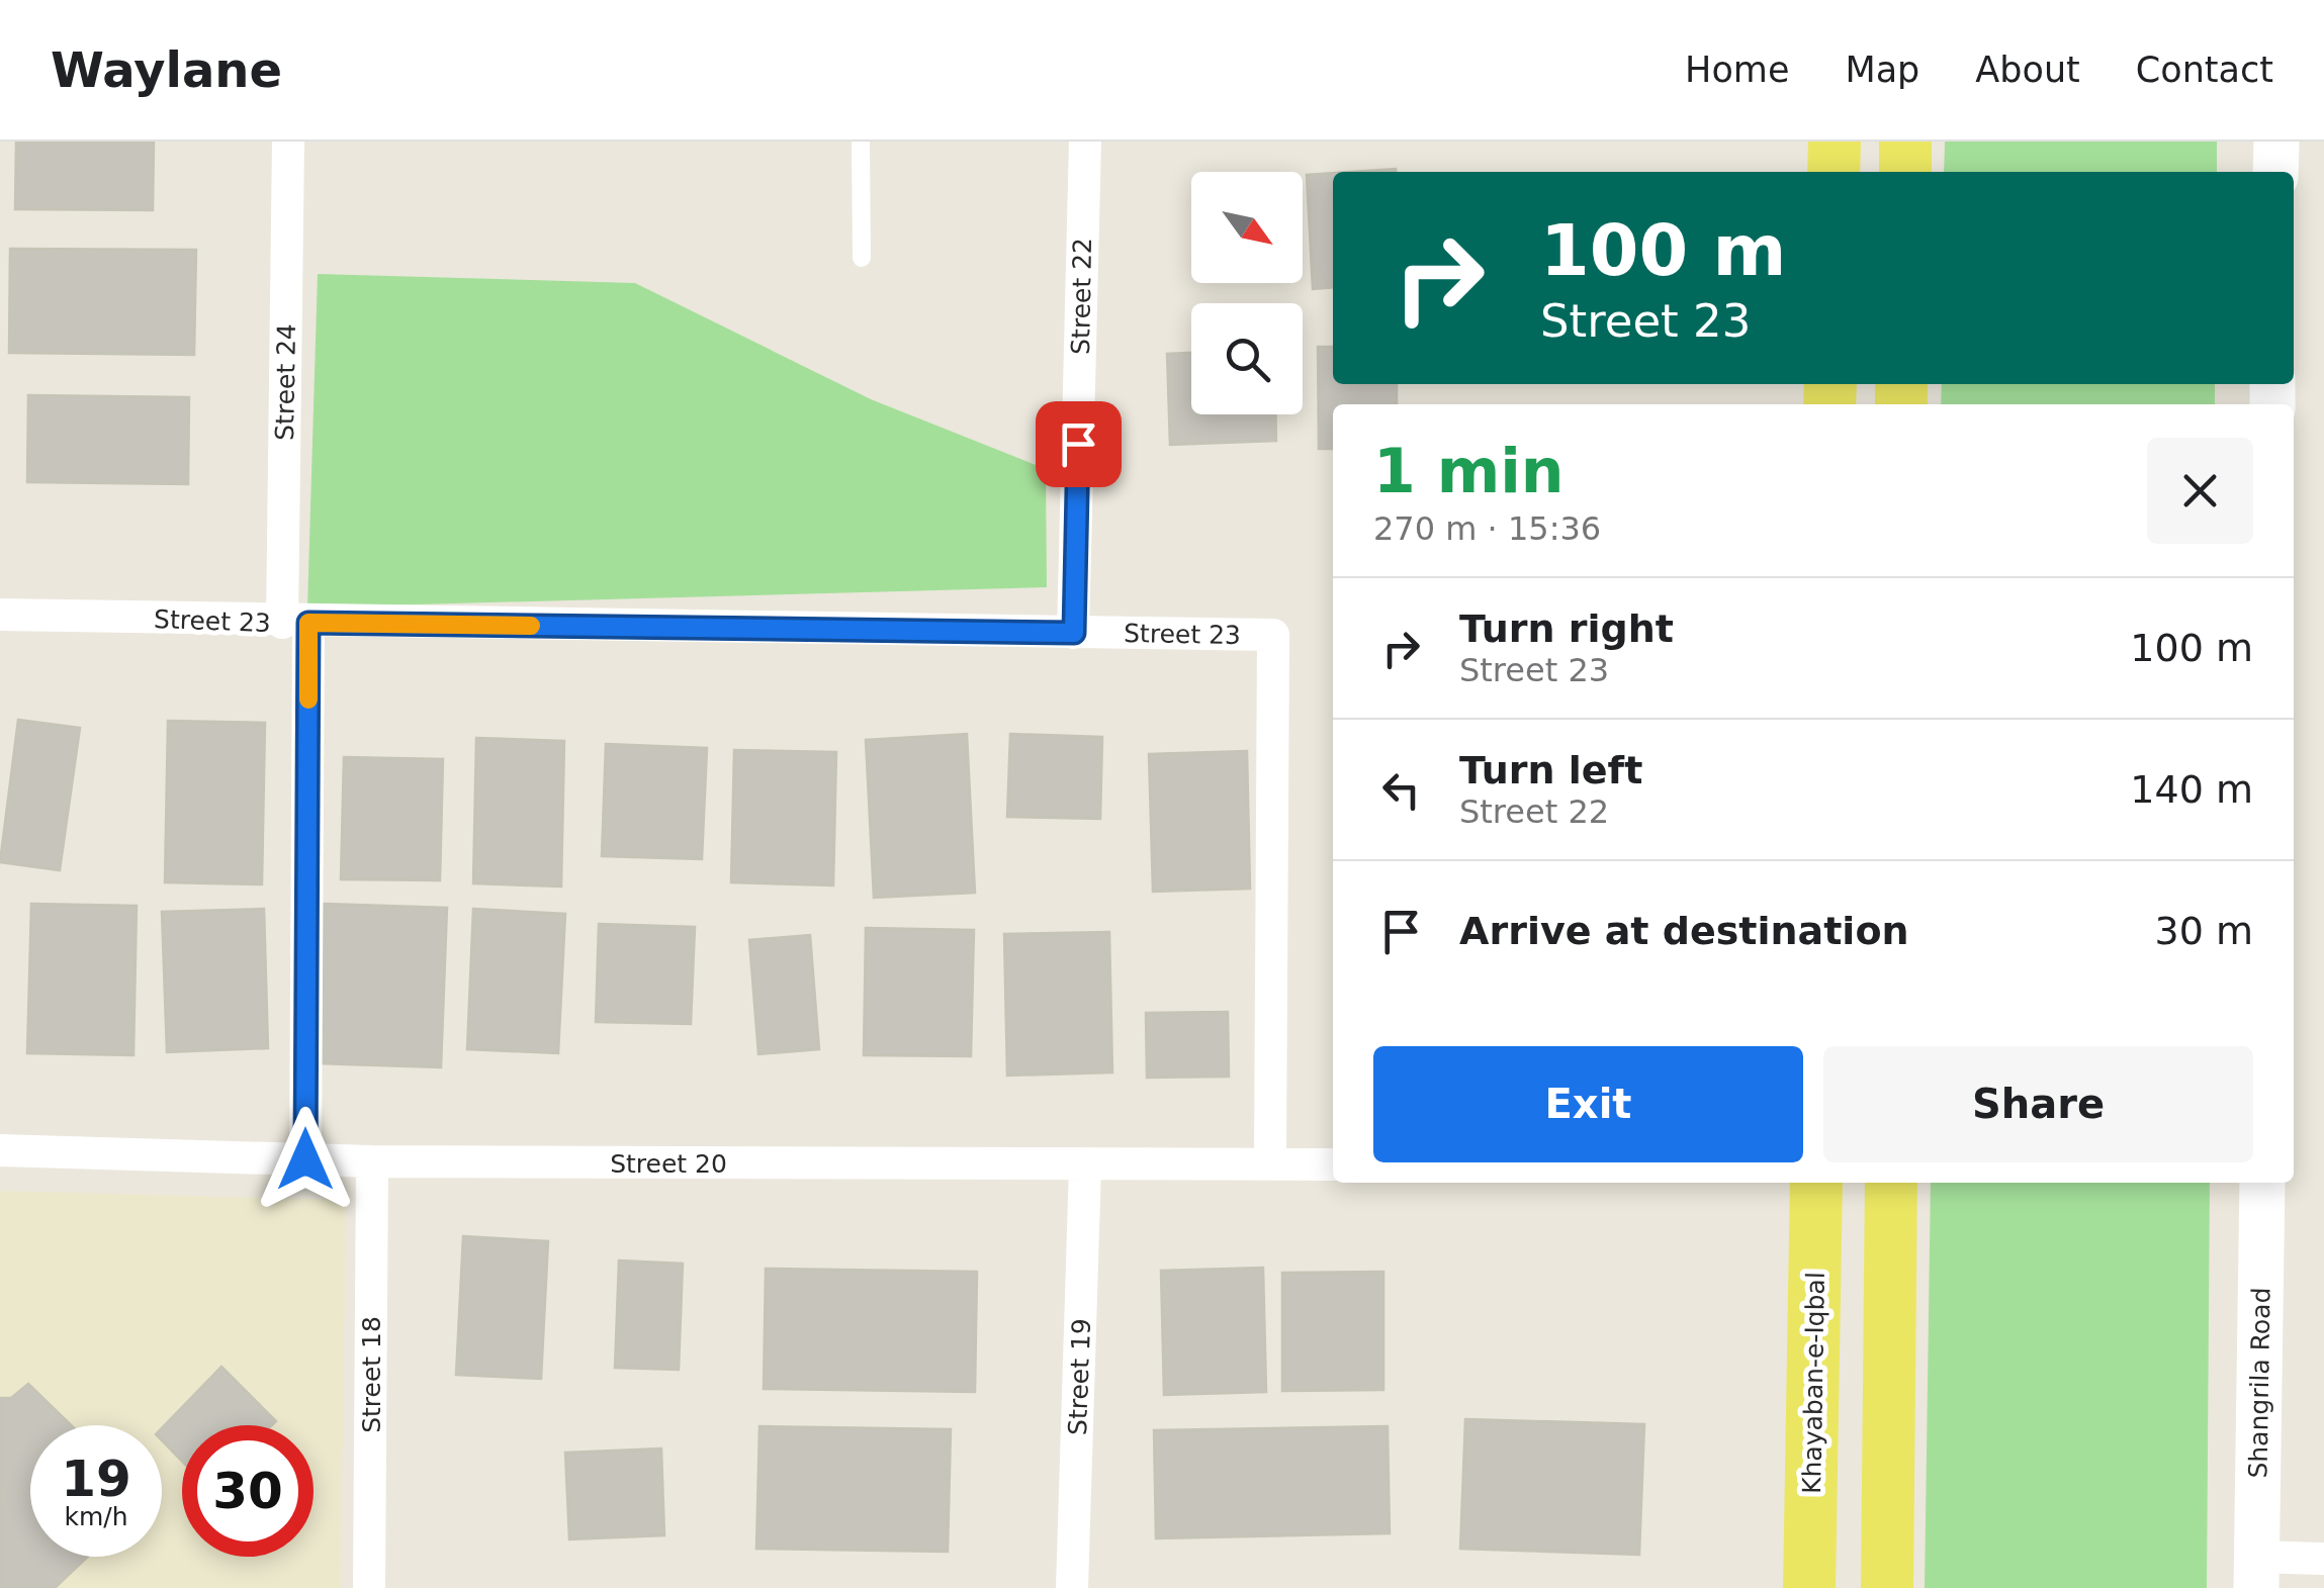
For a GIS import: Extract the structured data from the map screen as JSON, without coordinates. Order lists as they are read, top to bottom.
{
  "streets": {
    "main road": ["Khayaban-e-Iqbal"],
    "street": [
      "Street 22",
      "Street 24",
      "Street 23",
      "Street 20",
      "Street 18",
      "Street 19",
      "Shangrila Road"
    ]
  },
  "crossings": [
    ["Street 22", "Street 23"],
    ["Street 24", "Street 23"],
    ["Street 24", "Street 20"],
    ["Street 23", "Street 20"],
    ["Street 20", "Street 18"],
    ["Street 20", "Street 19"]
  ],
  "north": "bottom right",
  "page": {
    "header": "Waylane",
    "nav": [
      "Home",
      "Map",
      "About",
      "Contact"
    ],
    "turn": ["100 m", "Street 23"],
    "heading": ["1 min", "270 m · 15:36"],
    "list": [
      {
        "name": "Turn right",
        "note": "Street 23",
        "value": "100 m"
      },
      {
        "name": "Turn left",
        "note": "Street 22",
        "value": "140 m"
      },
      {
        "name": "Arrive at destination",
        "value": "30 m"
      }
    ],
    "buttons": ["Exit", "Share"],
    "speed": "19 km/h",
    "limit": "30"
  }
}
